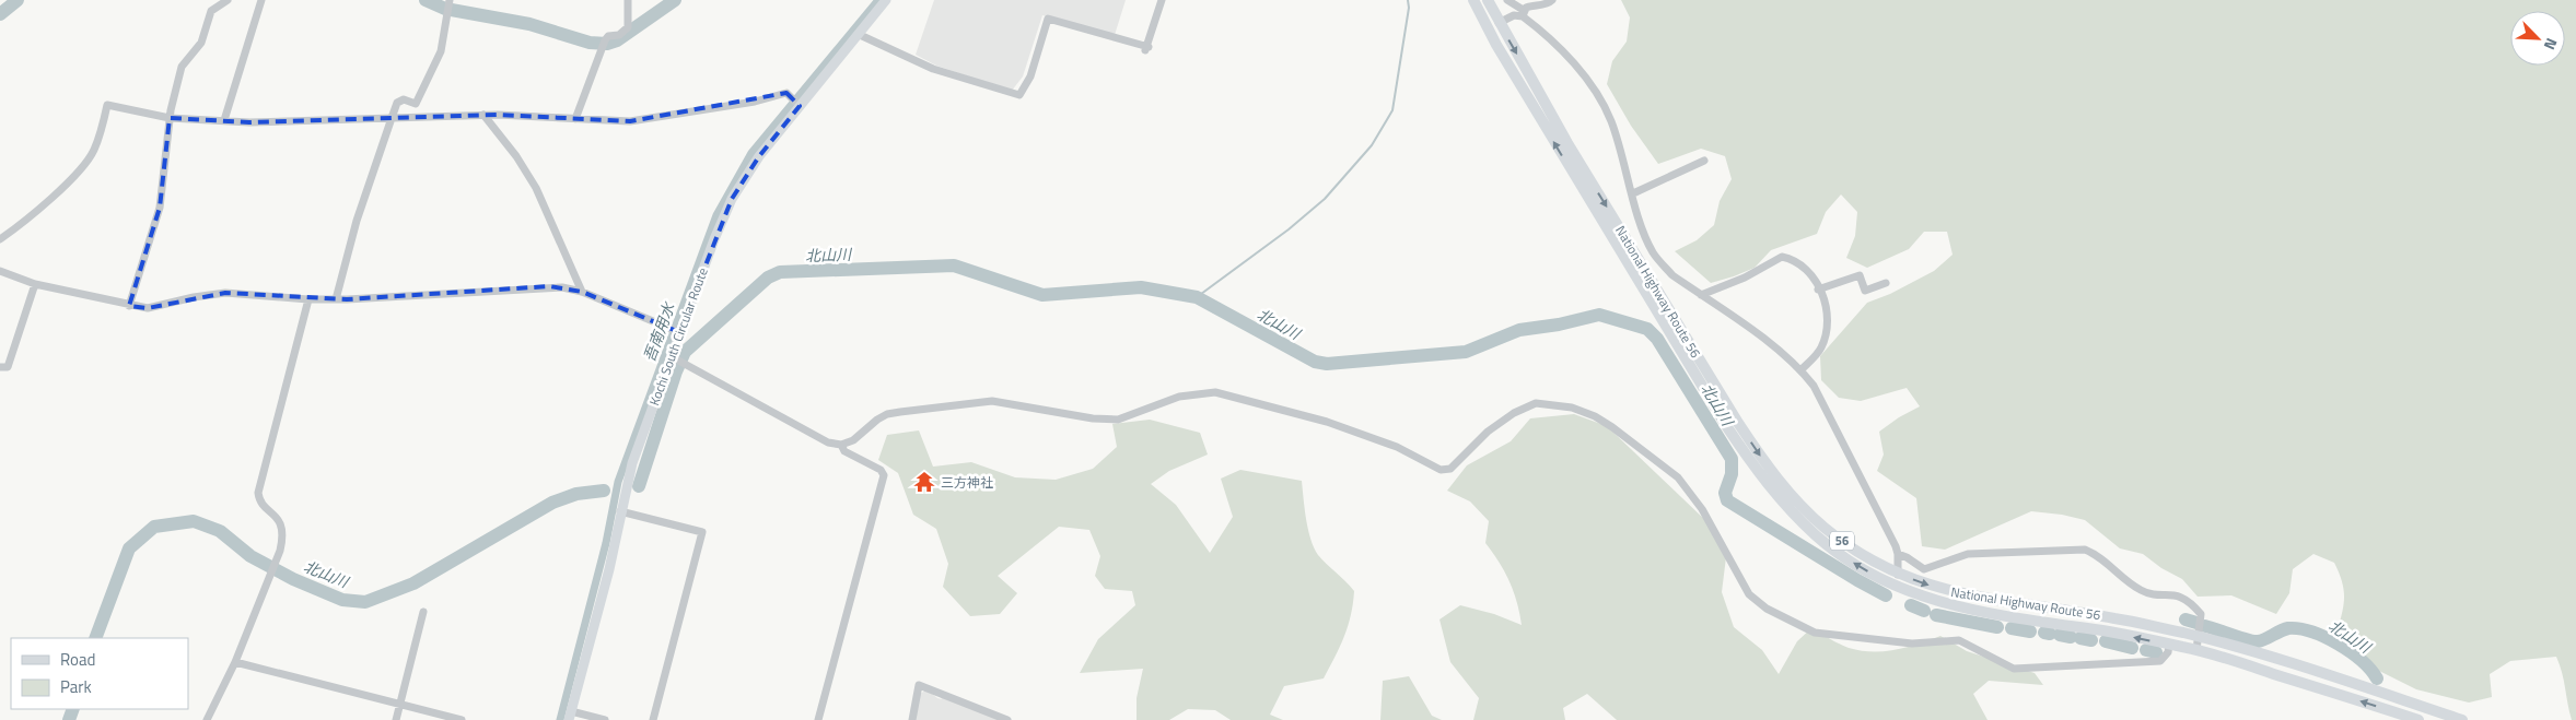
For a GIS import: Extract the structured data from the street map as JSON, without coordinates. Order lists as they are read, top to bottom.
{
  "streets": {
    "highway": ["National Highway Route 56", "56"],
    "main road": ["Kochi South Circular Route"]
  },
  "water": ["北山川", "吾南用水"],
  "places": {
    "temple": ["三方神社"]
  },
  "legend": ["Road", "Park"],
  "north": "bottom right"
}
